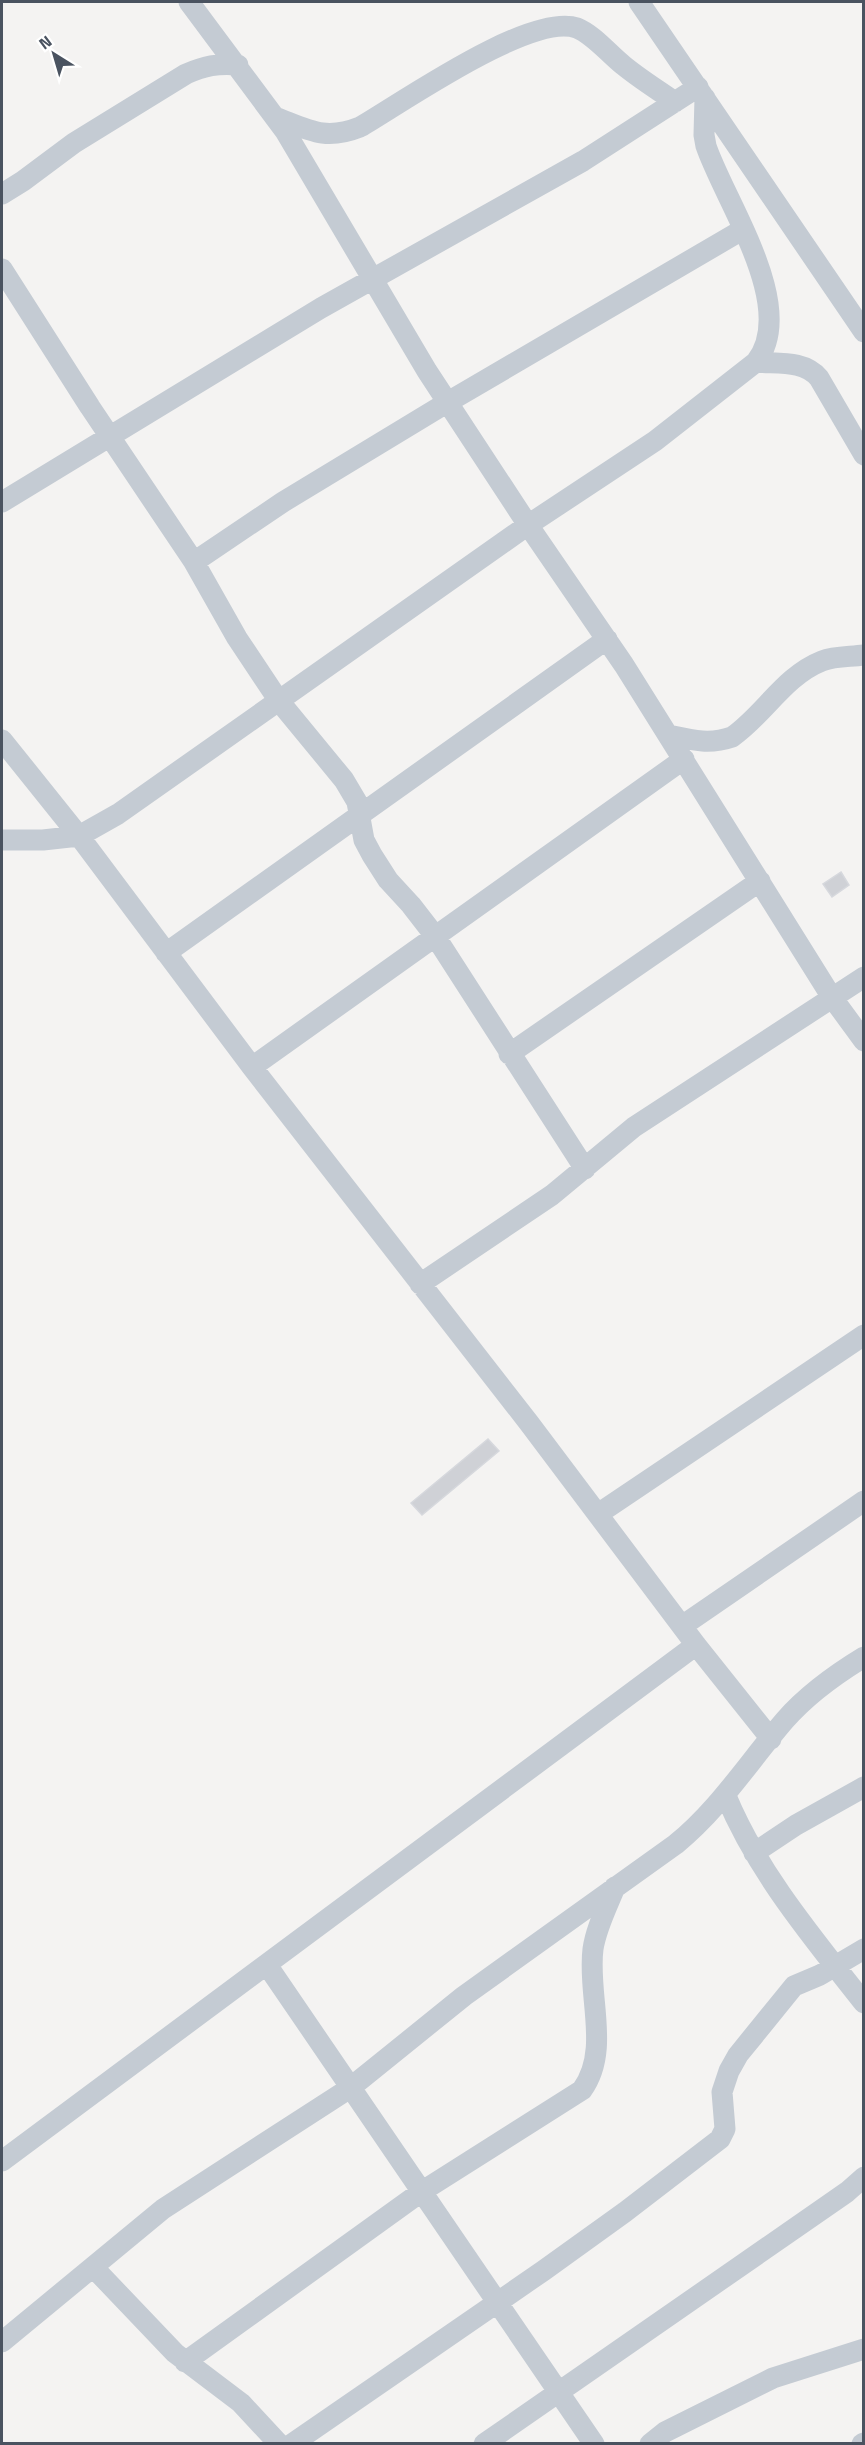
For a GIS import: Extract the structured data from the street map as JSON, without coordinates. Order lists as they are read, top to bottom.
{
  "north": "top left"
}
